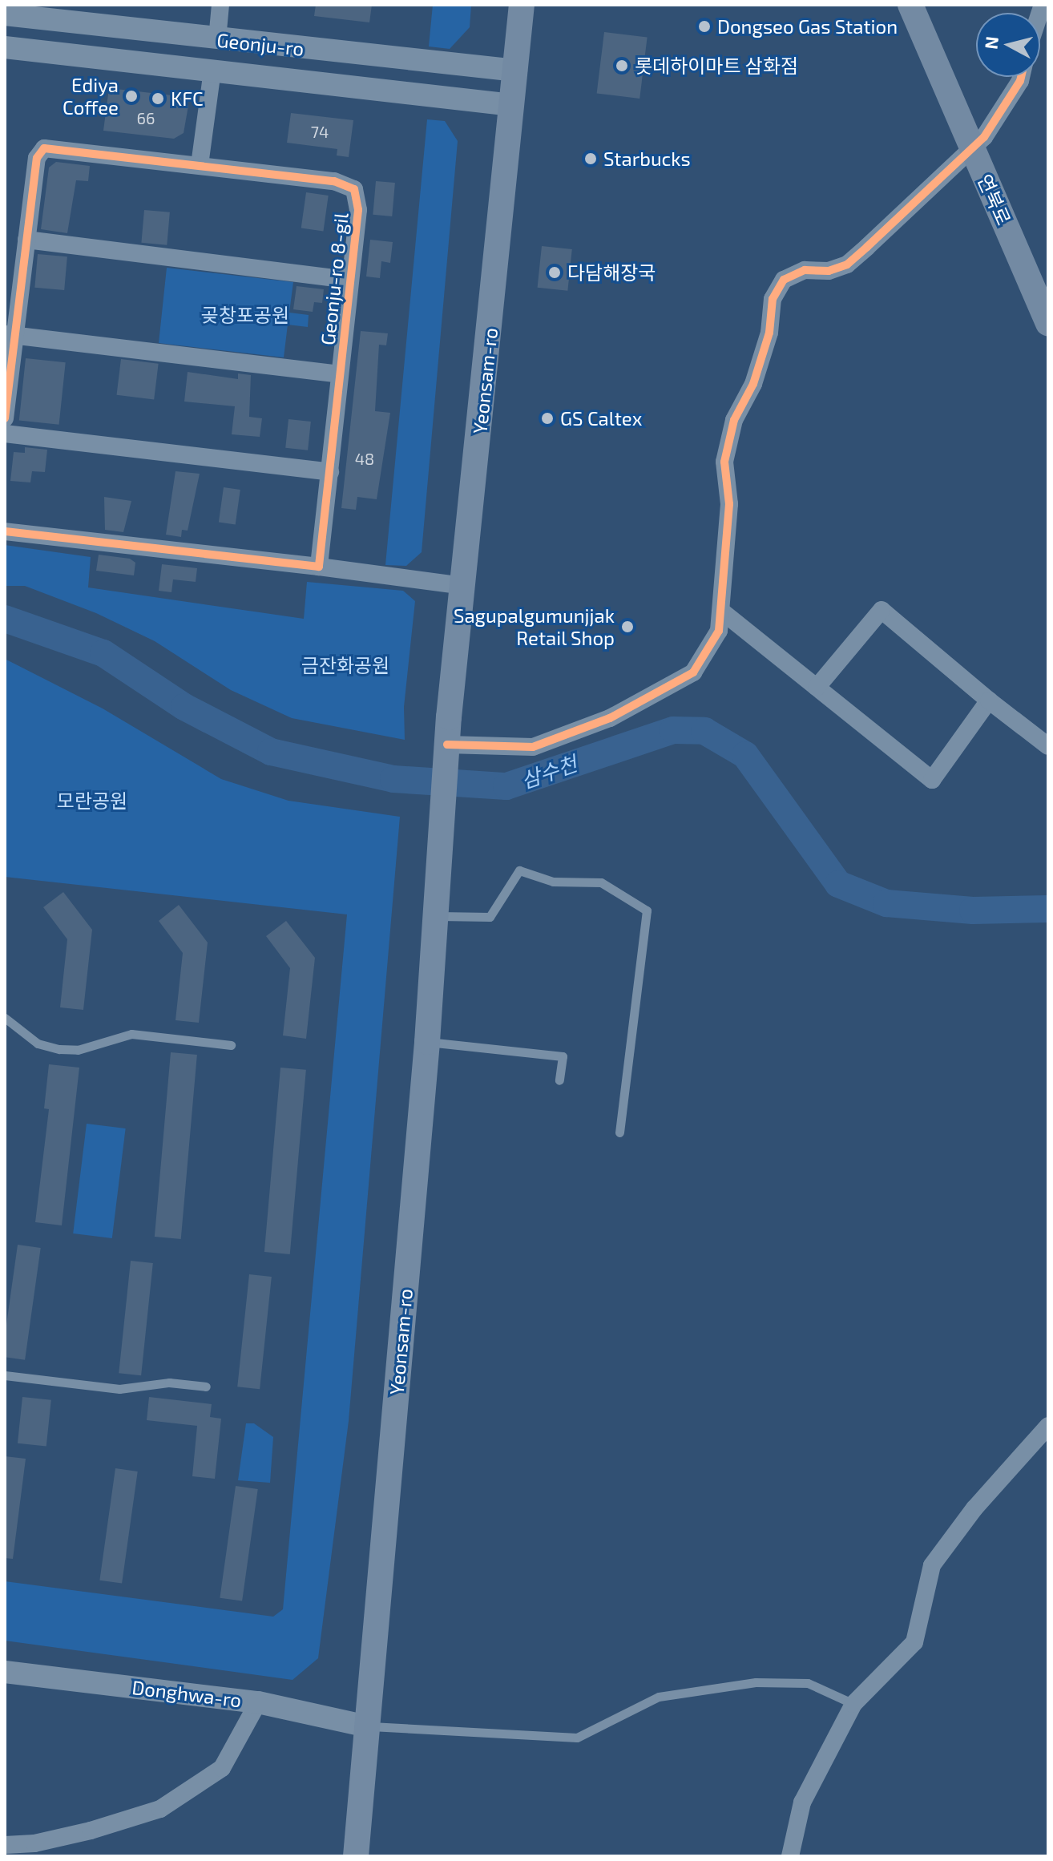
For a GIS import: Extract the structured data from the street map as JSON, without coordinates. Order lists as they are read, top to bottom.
{
  "streets": {
    "main road": ["연북로", "Yeonsam-ro"],
    "street": ["Geonju-ro", "Geonju-ro 8-gil", "Donghwa-ro"]
  },
  "crossings": [
    ["Geonju-ro", "Yeonsam-ro"],
    ["Yeonsam-ro", "Donghwa-ro"]
  ],
  "water": ["삼수천"],
  "parks": ["곶창포공원", "금잔화공원", "모란공원"],
  "places": [
    "Dongseo Gas Station",
    "롯데하이마트 삼화점",
    "Ediya Coffee",
    "KFC",
    "Starbucks",
    "다담해장국",
    "GS Caltex",
    "Sagupalgumunjjak Retail Shop"
  ],
  "house_numbers": ["66", "74", "48"],
  "north": "left"
}
